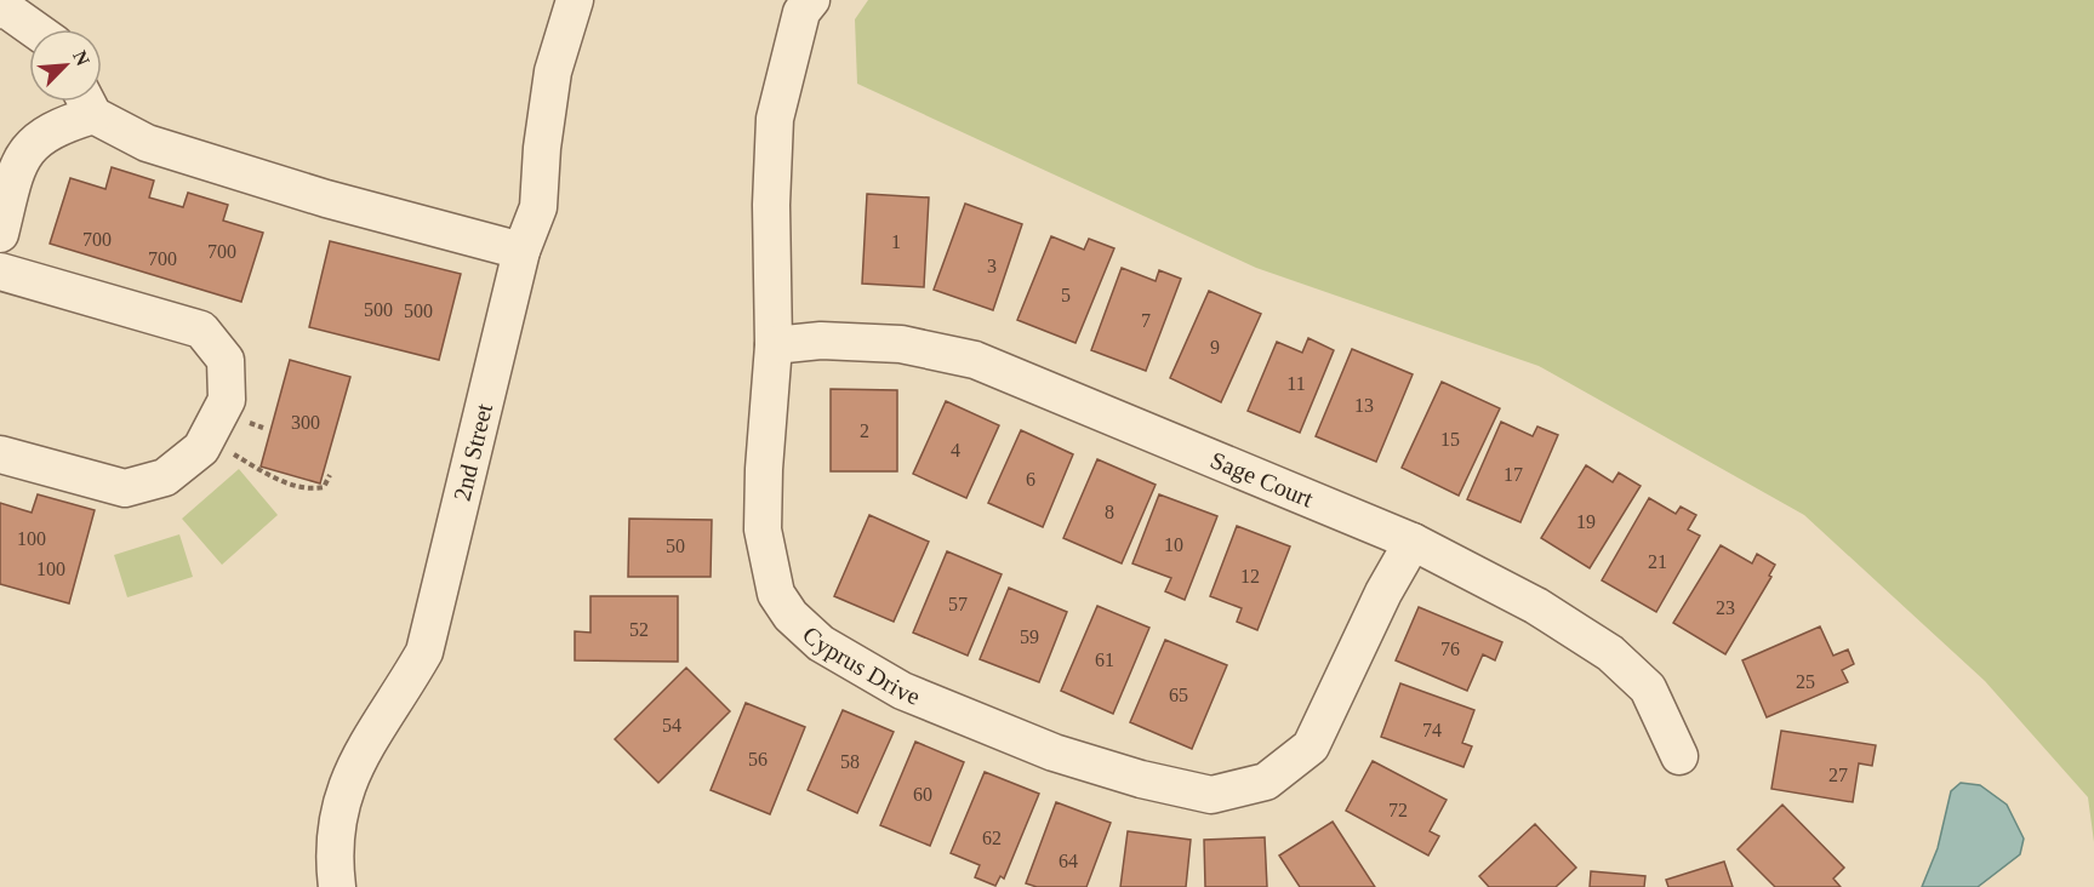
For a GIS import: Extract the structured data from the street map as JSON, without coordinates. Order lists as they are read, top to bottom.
{
  "streets": {
    "street": ["2nd Street", "Sage Court", "Cyprus Drive"]
  },
  "crossings": [
    ["Sage Court", "Cyprus Drive"]
  ],
  "house_numbers": [
    "700",
    "1",
    "700",
    "700",
    "3",
    "5",
    "500",
    "500",
    "7",
    "9",
    "11",
    "13",
    "300",
    "2",
    "15",
    "4",
    "17",
    "6",
    "8",
    "19",
    "100",
    "10",
    "50",
    "21",
    "100",
    "12",
    "57",
    "23",
    "52",
    "59",
    "76",
    "61",
    "25",
    "65",
    "54",
    "74",
    "56",
    "58",
    "27",
    "60",
    "72",
    "62",
    "64"
  ],
  "north": "top right"
}
